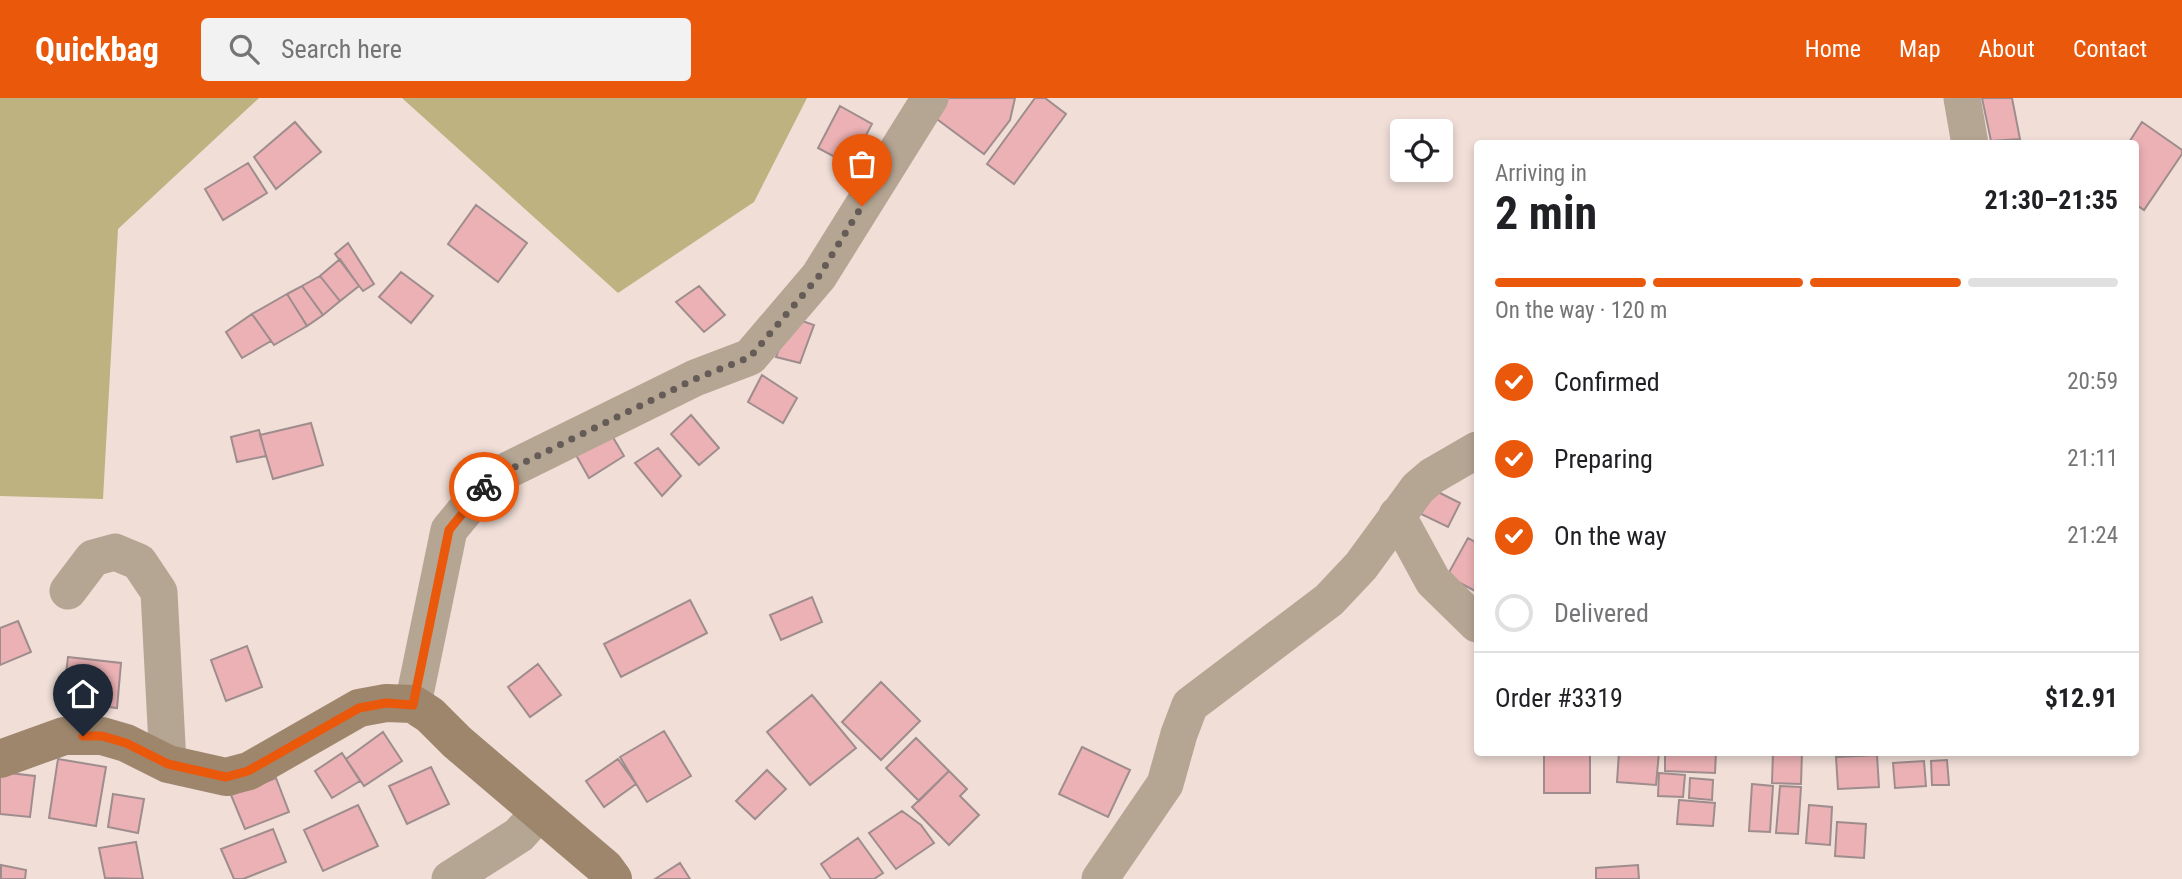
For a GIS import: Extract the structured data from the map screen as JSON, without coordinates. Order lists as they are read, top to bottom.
{
  "page": {
    "header": "Quickbag",
    "search": "Search here",
    "nav": [
      "Home",
      "Map",
      "About",
      "Contact"
    ],
    "heading": ["2 min", "Arriving in", "21:30–21:35"],
    "panel": ["Order #3319", "$12.91"],
    "bar": "On the way · 120 m",
    "list": [
      ["Confirmed", "20:59"],
      ["Preparing", "21:11"],
      ["On the way", "21:24"],
      "Delivered"
    ]
  }
}
